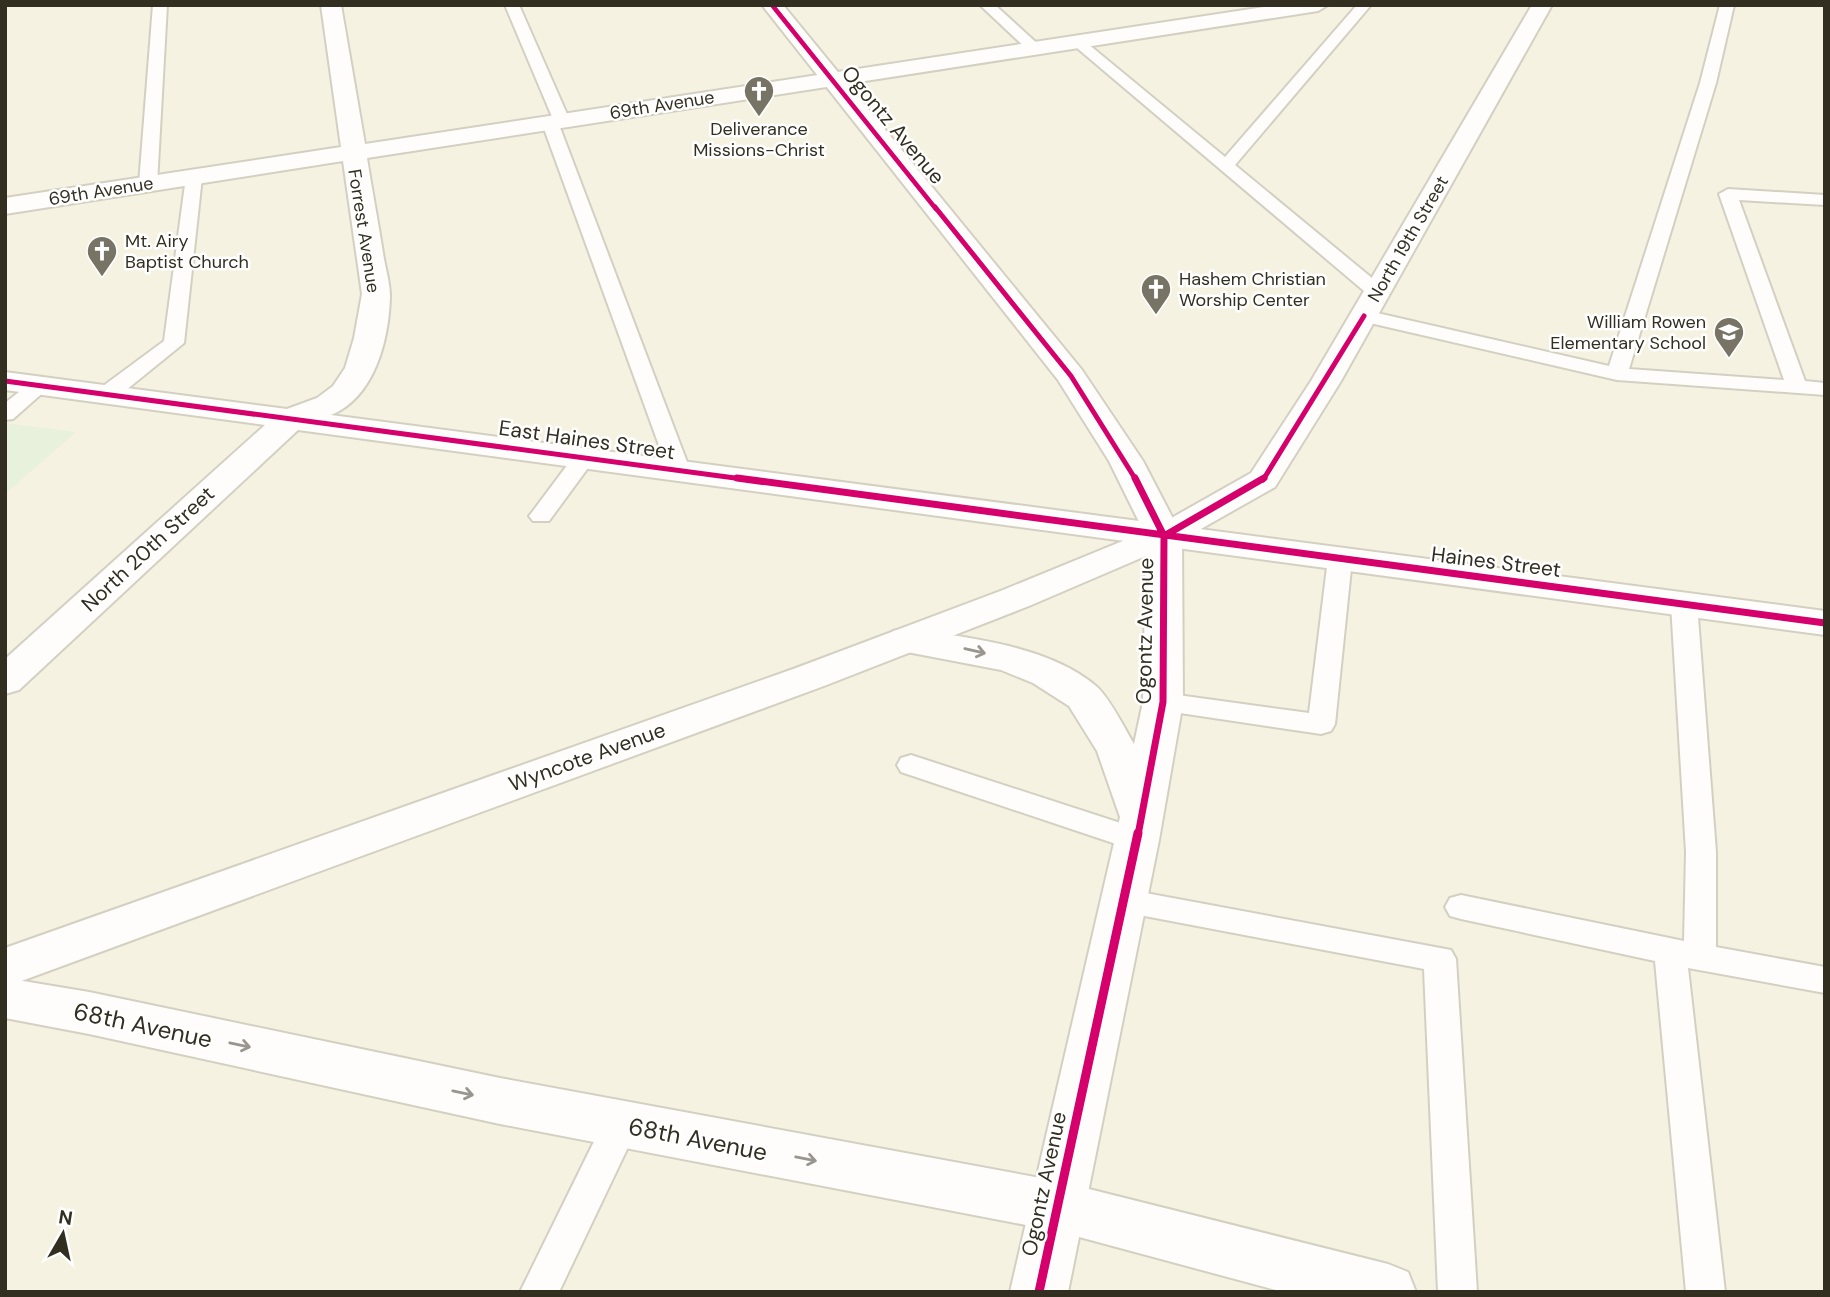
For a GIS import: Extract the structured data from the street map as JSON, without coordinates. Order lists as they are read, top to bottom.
{
  "streets": {
    "street": [
      "69th Avenue",
      "Ogontz Avenue",
      "Forrest Avenue",
      "North 19th Street",
      "East Haines Street",
      "North 20th Street",
      "Haines Street",
      "Wyncote Avenue",
      "68th Avenue"
    ]
  },
  "crossings": [
    ["69th Avenue", "Ogontz Avenue"],
    ["69th Avenue", "Forrest Avenue"],
    ["Ogontz Avenue", "North 19th Street"],
    ["Ogontz Avenue", "East Haines Street"],
    ["Ogontz Avenue", "Haines Street"],
    ["Ogontz Avenue", "Wyncote Avenue"],
    ["Ogontz Avenue", "68th Avenue"],
    ["Forrest Avenue", "East Haines Street"],
    ["Forrest Avenue", "North 20th Street"],
    ["North 19th Street", "East Haines Street"],
    ["North 19th Street", "Haines Street"],
    ["North 19th Street", "Wyncote Avenue"],
    ["East Haines Street", "North 20th Street"],
    ["East Haines Street", "Haines Street"],
    ["East Haines Street", "Wyncote Avenue"],
    ["Haines Street", "Wyncote Avenue"]
  ],
  "one_way": ["68th Avenue"],
  "places": {
    "church": ["Deliverance Missions-Christ", "Mt. Airy Baptist Church", "Hashem Christian Worship Center"],
    "school or university": ["William Rowen Elementary School"]
  },
  "north": "top"
}
